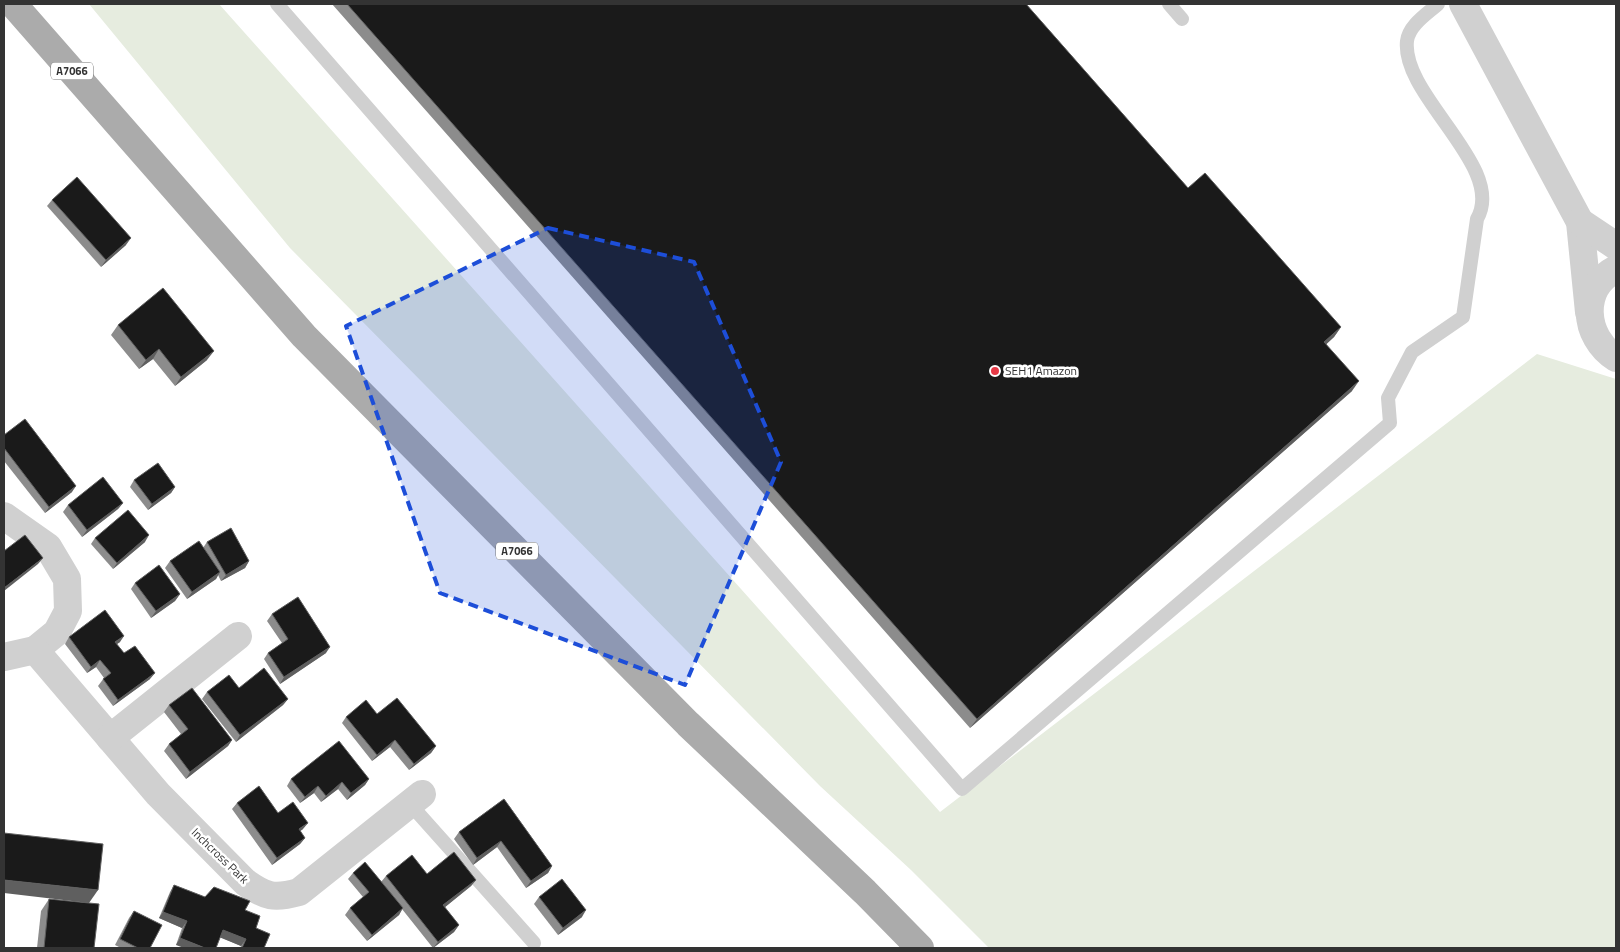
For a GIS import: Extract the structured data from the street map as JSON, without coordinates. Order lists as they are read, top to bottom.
{
  "streets": {
    "main road": ["A7066"],
    "street": ["Inchcross Park"]
  },
  "places": ["SEH1 Amazon"]
}
